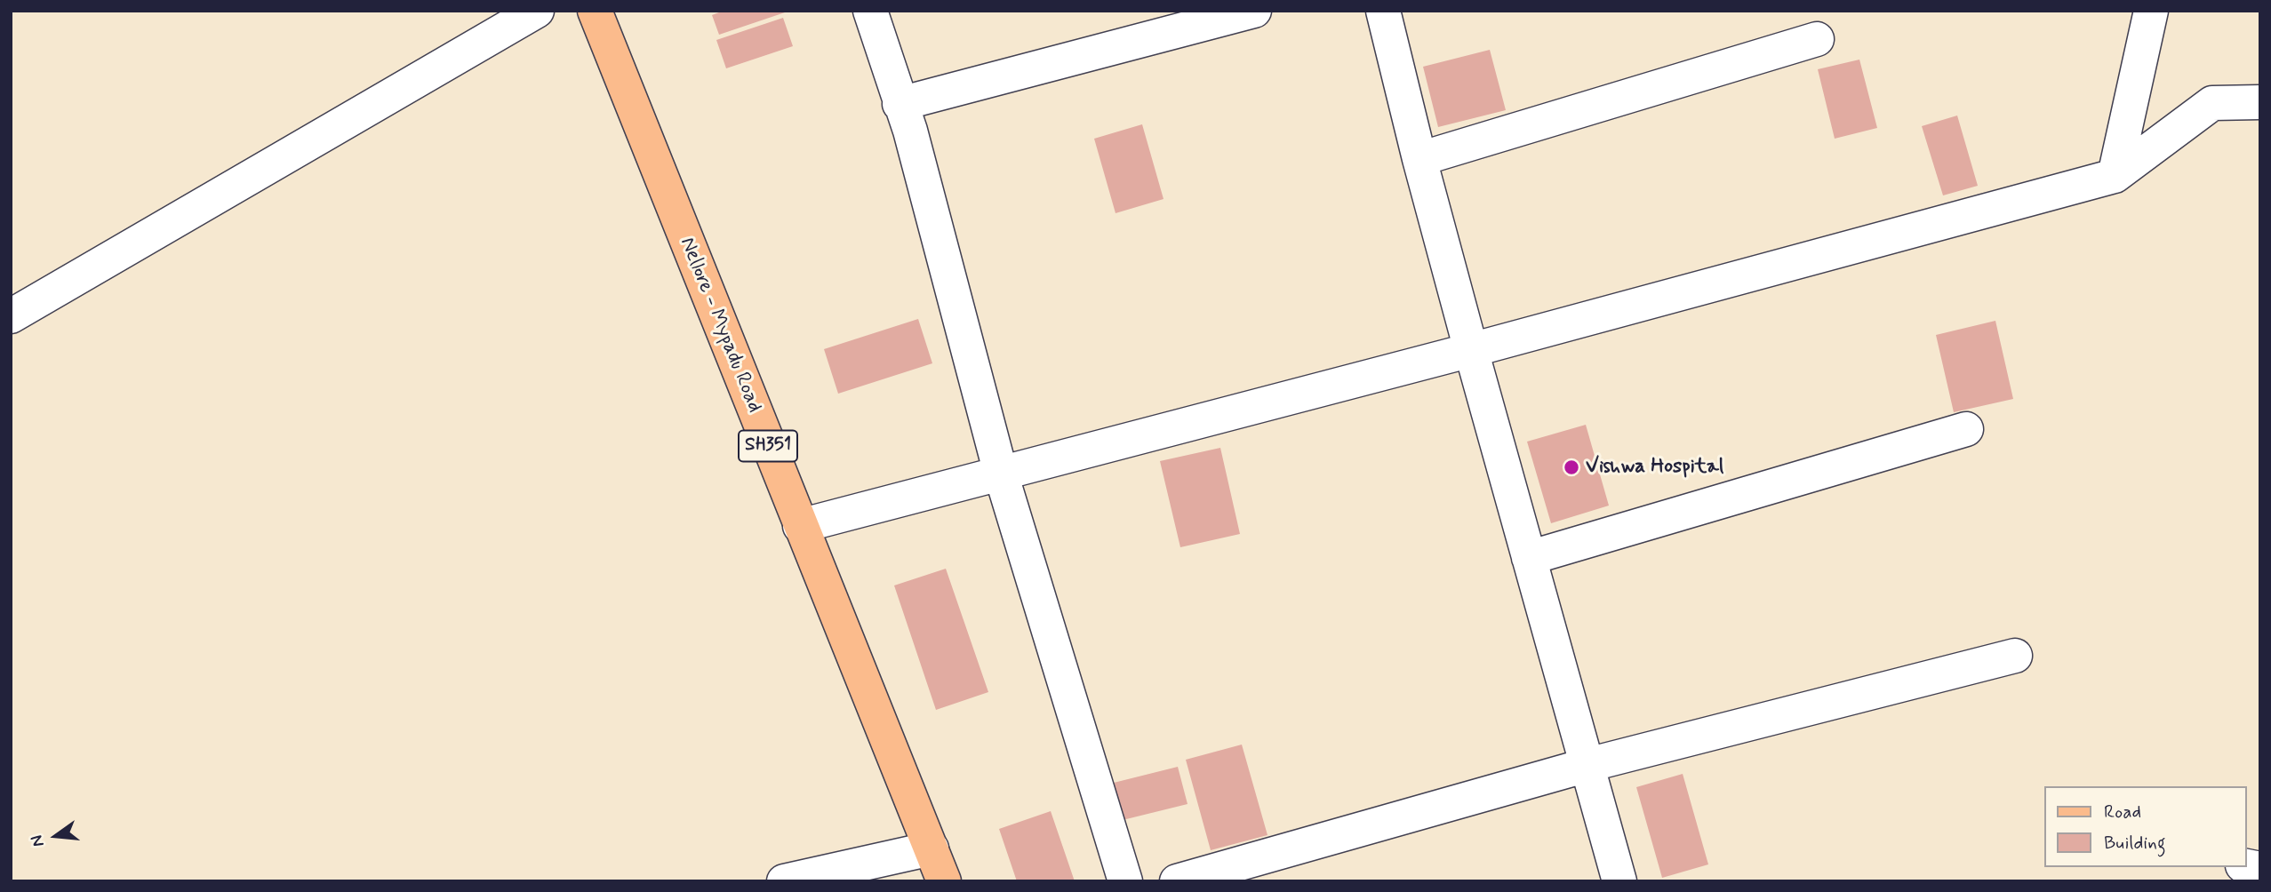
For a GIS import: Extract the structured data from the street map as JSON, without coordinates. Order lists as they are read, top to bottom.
{
  "streets": {
    "main road": ["Nellore - Mypadu Road", "SH351"]
  },
  "places": ["Vishwa Hospital"],
  "legend": ["Road", "Building"],
  "north": "left"
}
